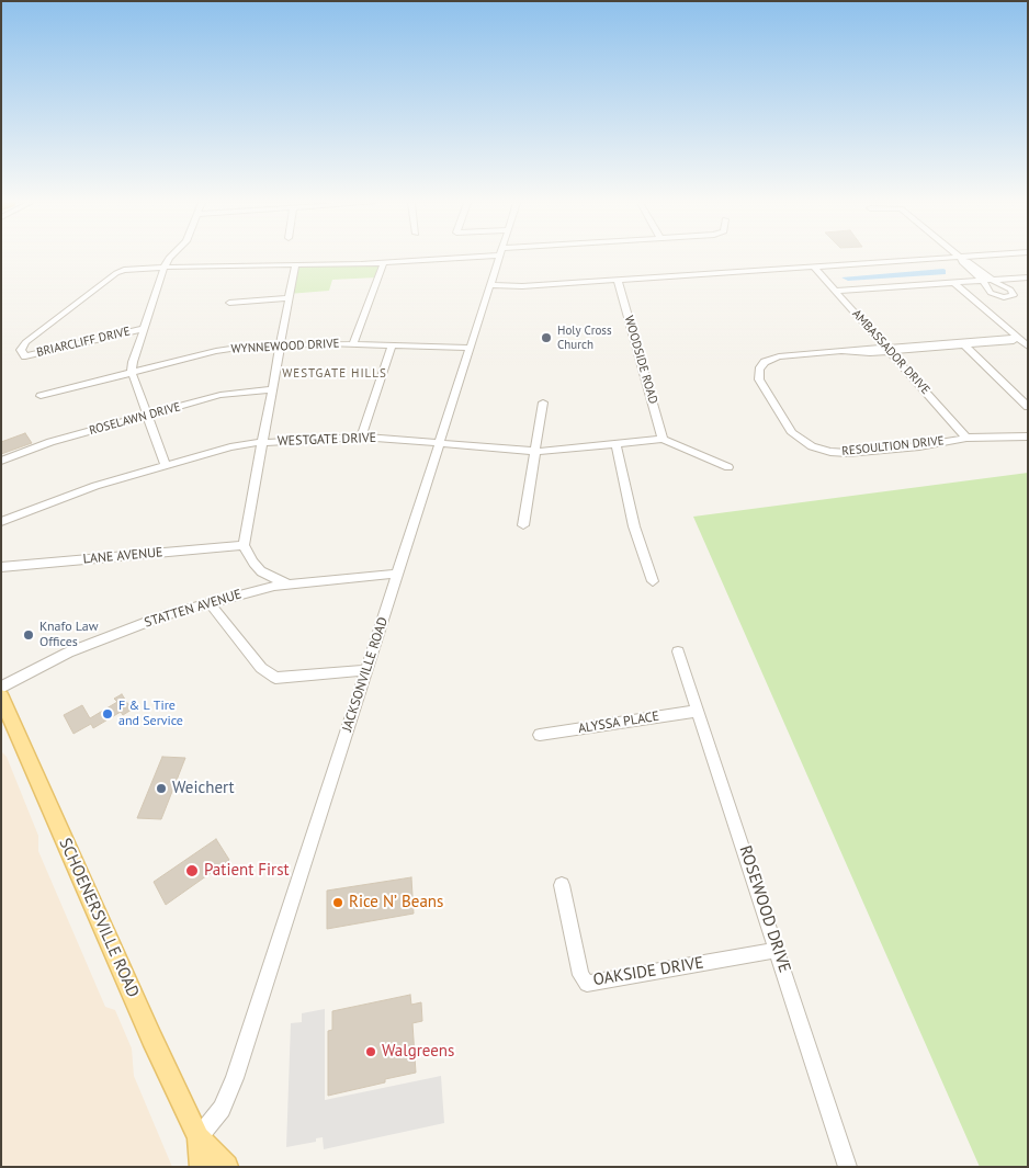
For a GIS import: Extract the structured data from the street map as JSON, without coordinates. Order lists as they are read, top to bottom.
{
  "streets": {
    "main road": ["SCHOENERSVILLE ROAD"],
    "street": [
      "BRIARCLIFF DRIVE",
      "WYNNEWOOD DRIVE",
      "AMBASSADOR DRIVE",
      "WOODSIDE ROAD",
      "ROSELAWN DRIVE",
      "WESTGATE DRIVE",
      "RESOULTION DRIVE",
      "LANE AVENUE",
      "STATTEN AVENUE",
      "JACKSONVILLE ROAD",
      "ALYSSA PLACE",
      "ROSEWOOD DRIVE",
      "OAKSIDE DRIVE"
    ]
  },
  "crossings": [
    ["WYNNEWOOD DRIVE", "JACKSONVILLE ROAD"],
    ["AMBASSADOR DRIVE", "RESOULTION DRIVE"],
    ["WOODSIDE ROAD", "WESTGATE DRIVE"],
    ["WESTGATE DRIVE", "JACKSONVILLE ROAD"],
    ["STATTEN AVENUE", "JACKSONVILLE ROAD"],
    ["JACKSONVILLE ROAD", "SCHOENERSVILLE ROAD"],
    ["ALYSSA PLACE", "ROSEWOOD DRIVE"],
    ["ROSEWOOD DRIVE", "OAKSIDE DRIVE"]
  ],
  "districts": ["WESTGATE HILLS"],
  "places": [
    "Holy Cross Church",
    "Knafo Law Offices",
    "F & L Tire and Service",
    "Weichert",
    "Patient First",
    "Rice N’ Beans",
    "Walgreens"
  ]
}
